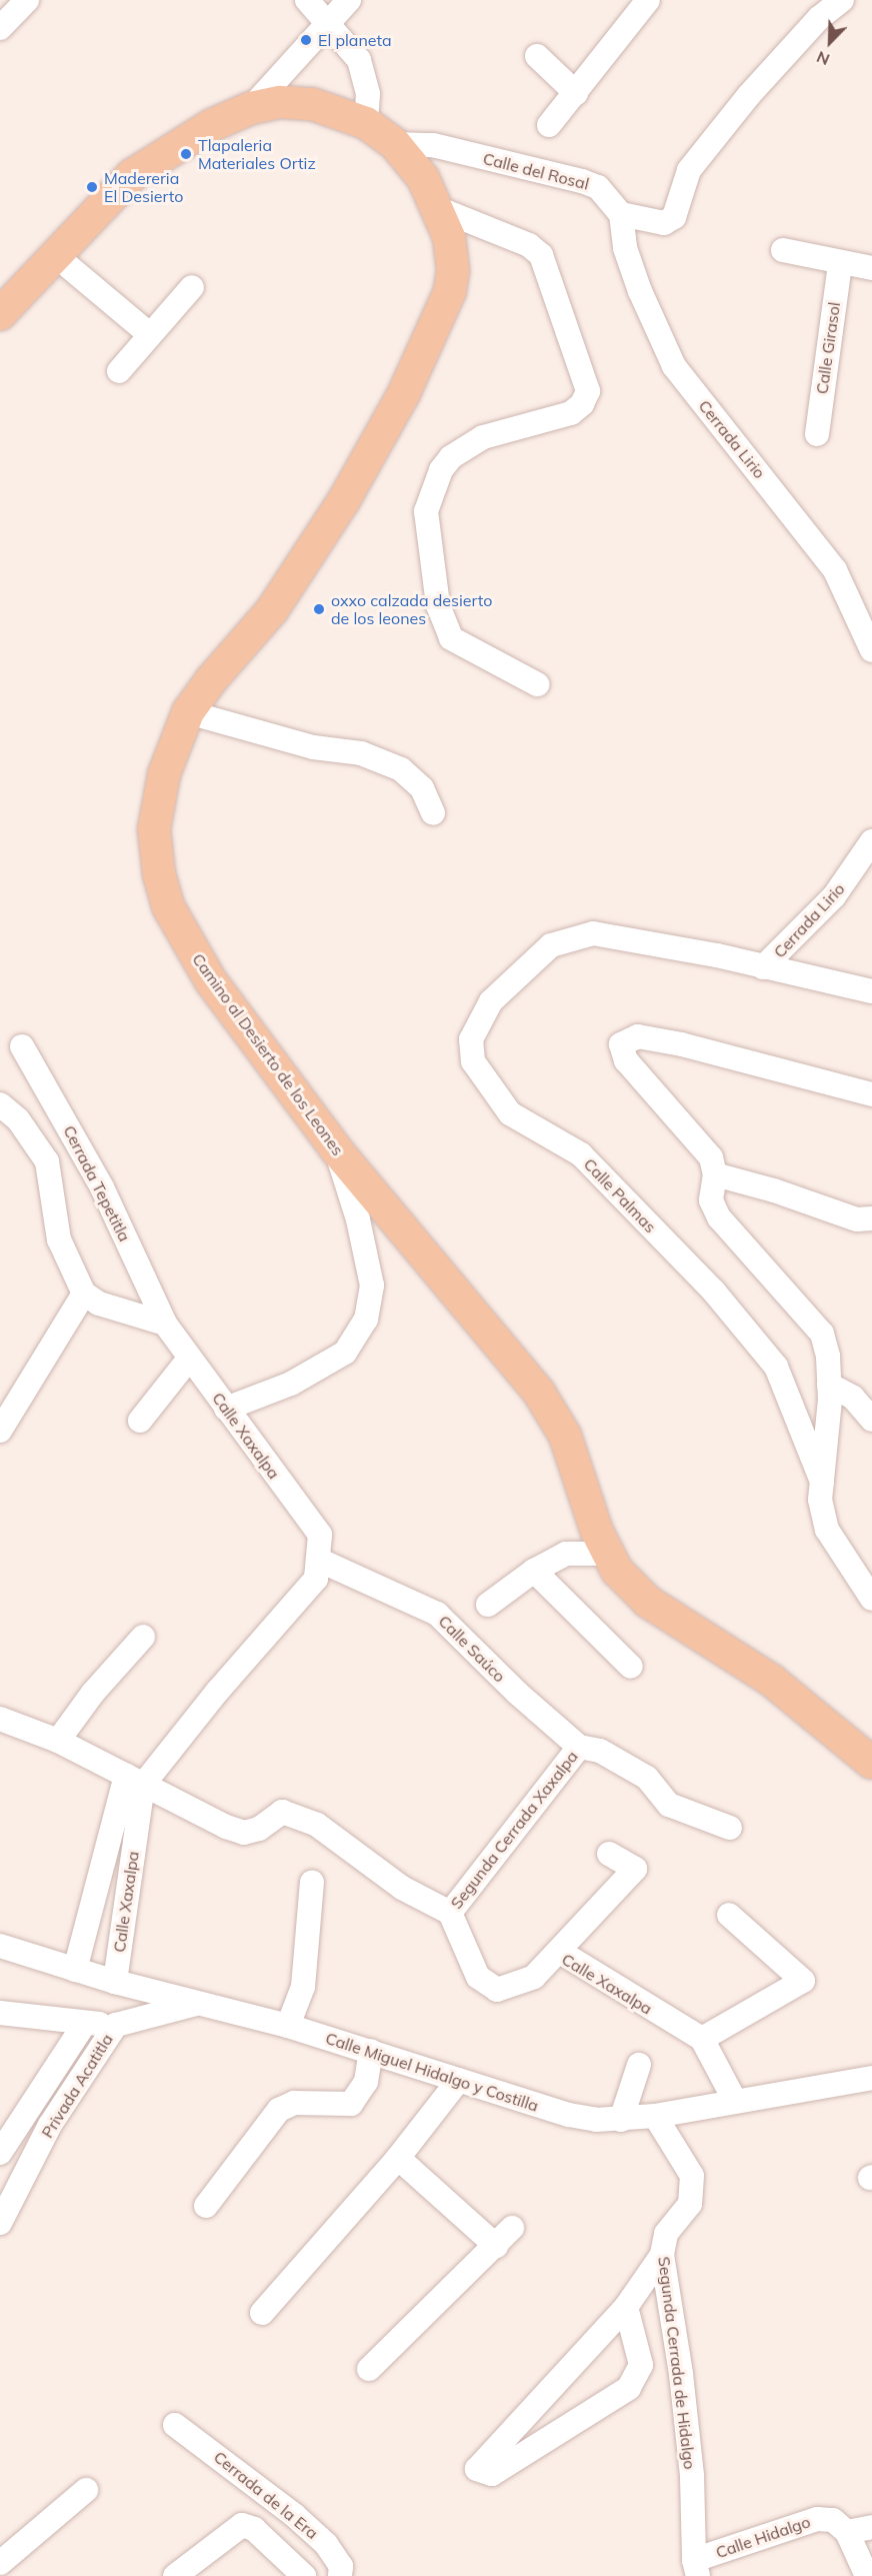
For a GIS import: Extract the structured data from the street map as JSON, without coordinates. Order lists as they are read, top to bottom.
{
  "streets": {
    "main road": ["Camino al Desierto de los Leones"],
    "street": [
      "Calle del Rosal",
      "Calle Girasol",
      "Cerrada Lirio",
      "Cerrada Tepetitla",
      "Calle Palmas",
      "Calle Xaxalpa",
      "Calle Saúco",
      "Segunda Cerrada Xaxalpa",
      "Calle Miguel Hidalgo y Costilla",
      "Privada Acatitla",
      "Segunda Cerrada de Hidalgo",
      "Cerrada de la Era",
      "Calle Hidalgo"
    ]
  },
  "crossings": [
    ["Calle del Rosal", "Cerrada Lirio"],
    ["Calle del Rosal", "Camino al Desierto de los Leones"],
    ["Cerrada Lirio", "Calle Palmas"],
    ["Cerrada Tepetitla", "Calle Xaxalpa"],
    ["Calle Xaxalpa", "Calle Saúco"],
    ["Calle Xaxalpa", "Segunda Cerrada Xaxalpa"],
    ["Calle Xaxalpa", "Calle Miguel Hidalgo y Costilla"],
    ["Calle Saúco", "Segunda Cerrada Xaxalpa"],
    ["Calle Miguel Hidalgo y Costilla", "Privada Acatitla"],
    ["Calle Miguel Hidalgo y Costilla", "Segunda Cerrada de Hidalgo"],
    ["Segunda Cerrada de Hidalgo", "Calle Hidalgo"]
  ],
  "places": [
    "El planeta",
    "Tlapaleria Materiales Ortiz",
    "Madereria El Desierto",
    "oxxo calzada desierto de los leones"
  ],
  "north": "bottom left"
}
